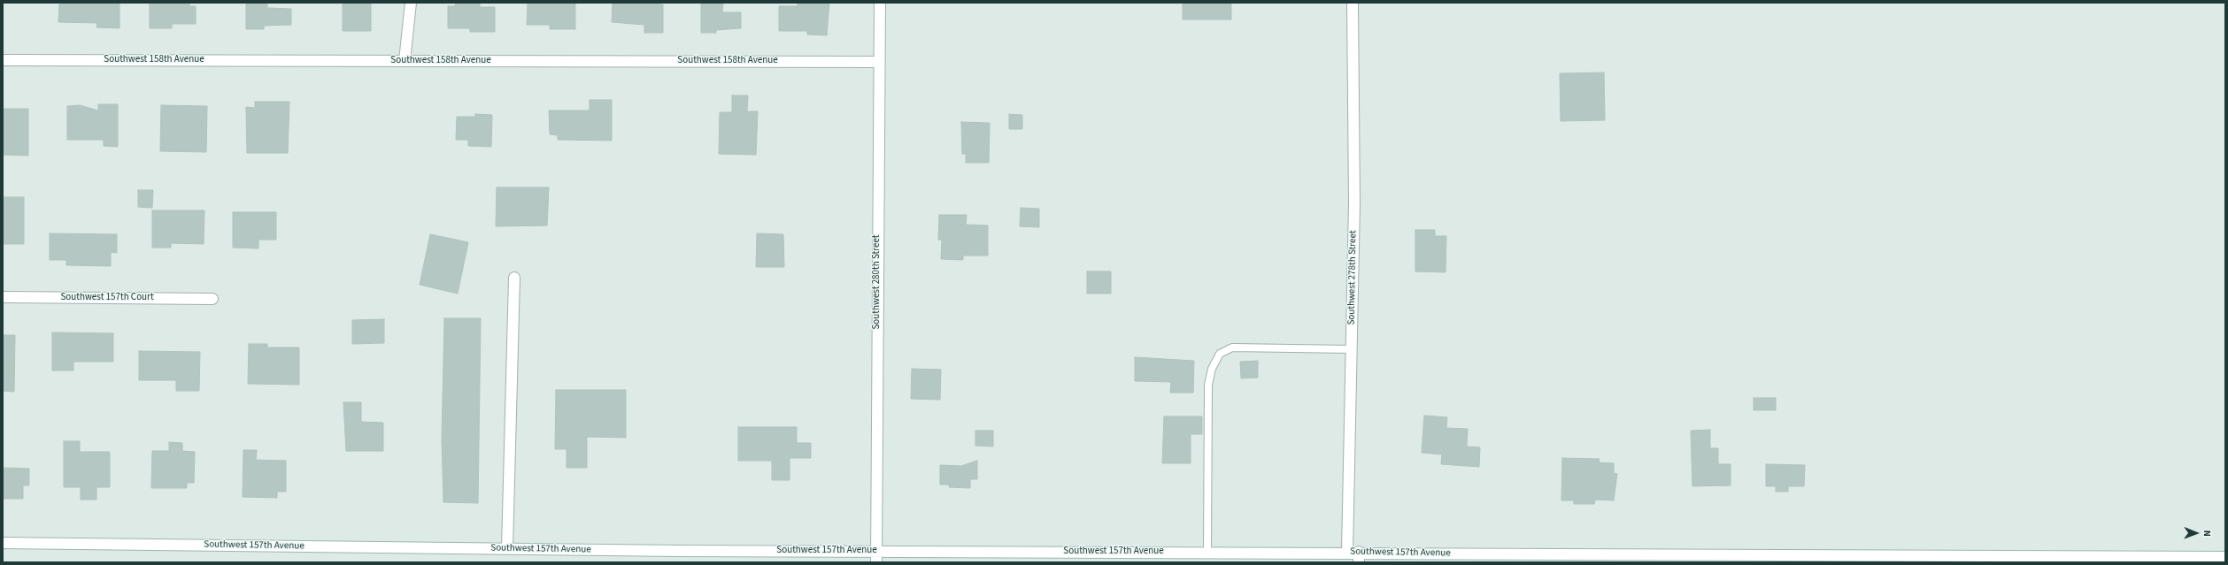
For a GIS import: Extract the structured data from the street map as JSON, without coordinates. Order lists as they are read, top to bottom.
{
  "streets": {
    "street": [
      "Southwest 158th Avenue",
      "Southwest 278th Street",
      "Southwest 280th Street",
      "Southwest 157th Court",
      "Southwest 157th Avenue"
    ]
  },
  "crossings": [
    ["Southwest 158th Avenue", "Southwest 280th Street"],
    ["Southwest 278th Street", "Southwest 157th Avenue"],
    ["Southwest 280th Street", "Southwest 157th Avenue"]
  ],
  "north": "right"
}
